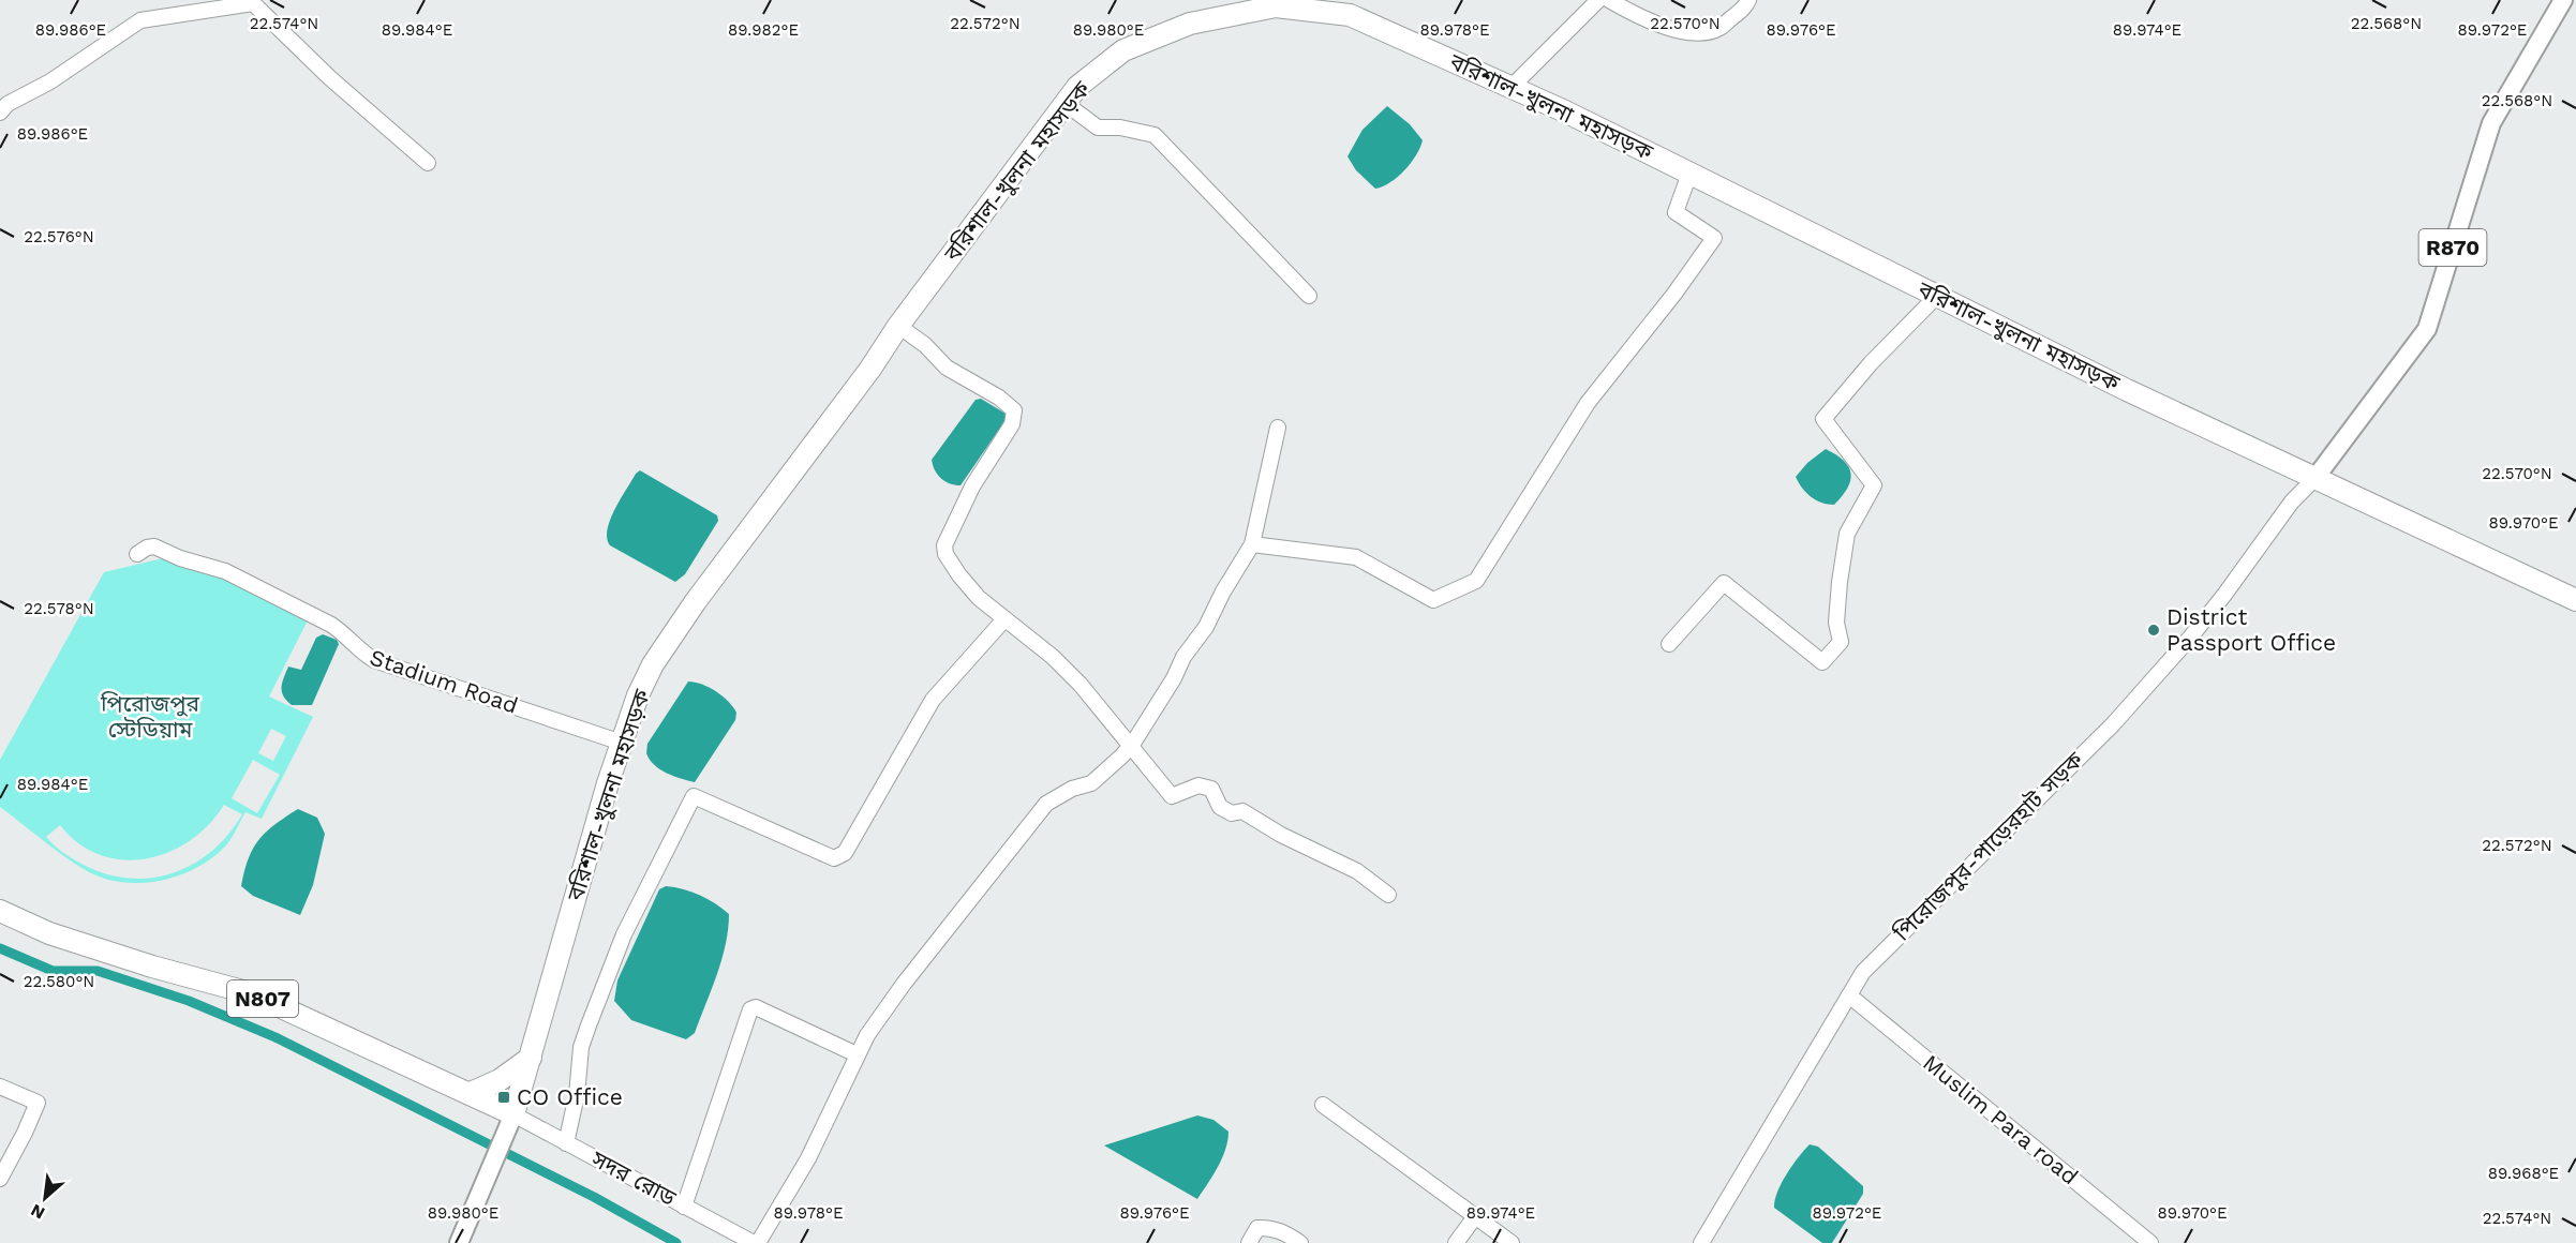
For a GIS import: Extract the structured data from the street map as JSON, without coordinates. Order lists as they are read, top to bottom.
{
  "streets": {
    "highway": ["বরিশাল-খুলনা মহাসড়ক", "N807"],
    "main road": ["R870"],
    "street": [
      "Stadium Road",
      "পিরোজপুর-পাড়েরহাট সড়ক",
      "Muslim Para road",
      "সদর রোড"
    ]
  },
  "crossings": [
    ["বরিশাল-খুলনা মহাসড়ক", "R870"],
    ["বরিশাল-খুলনা মহাসড়ক", "Stadium Road"],
    ["বরিশাল-খুলনা মহাসড়ক", "পিরোজপুর-পাড়েরহাট সড়ক"],
    ["বরিশাল-খুলনা মহাসড়ক", "N807"],
    ["বরিশাল-খুলনা মহাসড়ক", "সদর রোড"],
    ["R870", "পিরোজপুর-পাড়েরহাট সড়ক"],
    ["পিরোজপুর-পাড়েরহাট সড়ক", "Muslim Para road"],
    ["N807", "সদর রোড"]
  ],
  "parks": ["পিরোজপুর স্টেডিয়াম"],
  "places": {
    "other": ["District Passport Office"],
    "transit": ["CO Office"]
  },
  "north": "bottom left",
  "coordinates": [
    "22.574°N",
    "22.572°N",
    "22.570°N",
    "22.568°N",
    "89.986°E",
    "89.984°E",
    "89.982°E",
    "89.980°E",
    "89.978°E",
    "89.976°E",
    "89.974°E",
    "89.972°E",
    "22.576°N",
    "89.970°E",
    "22.578°N",
    "22.580°N",
    "89.968°E"
  ]
}
